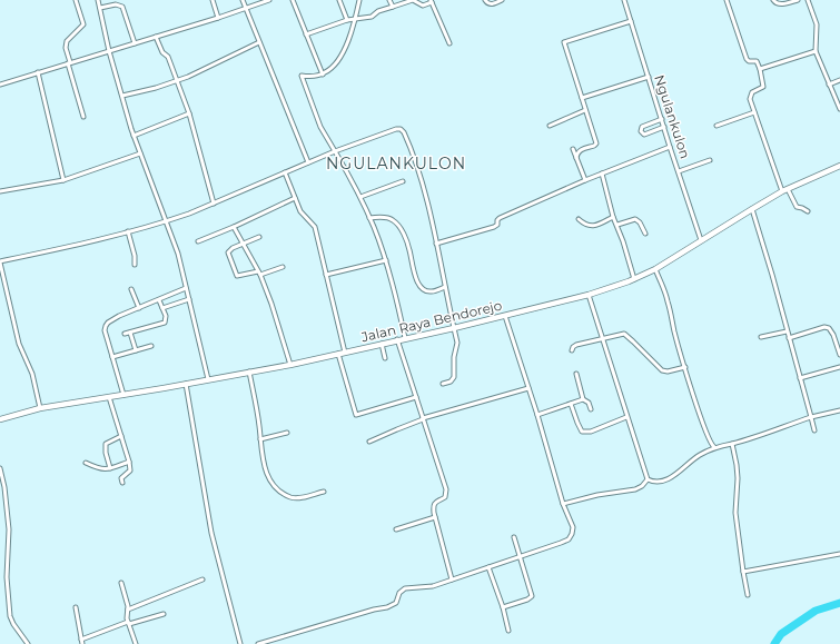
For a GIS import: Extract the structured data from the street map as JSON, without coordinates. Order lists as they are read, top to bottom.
{
  "streets": {
    "main road": ["Jalan Raya Bendorejo"],
    "street": ["Ngulankulon"]
  },
  "crossings": [
    ["Ngulankulon", "Jalan Raya Bendorejo"]
  ],
  "districts": ["NGULANKULON"]
}
